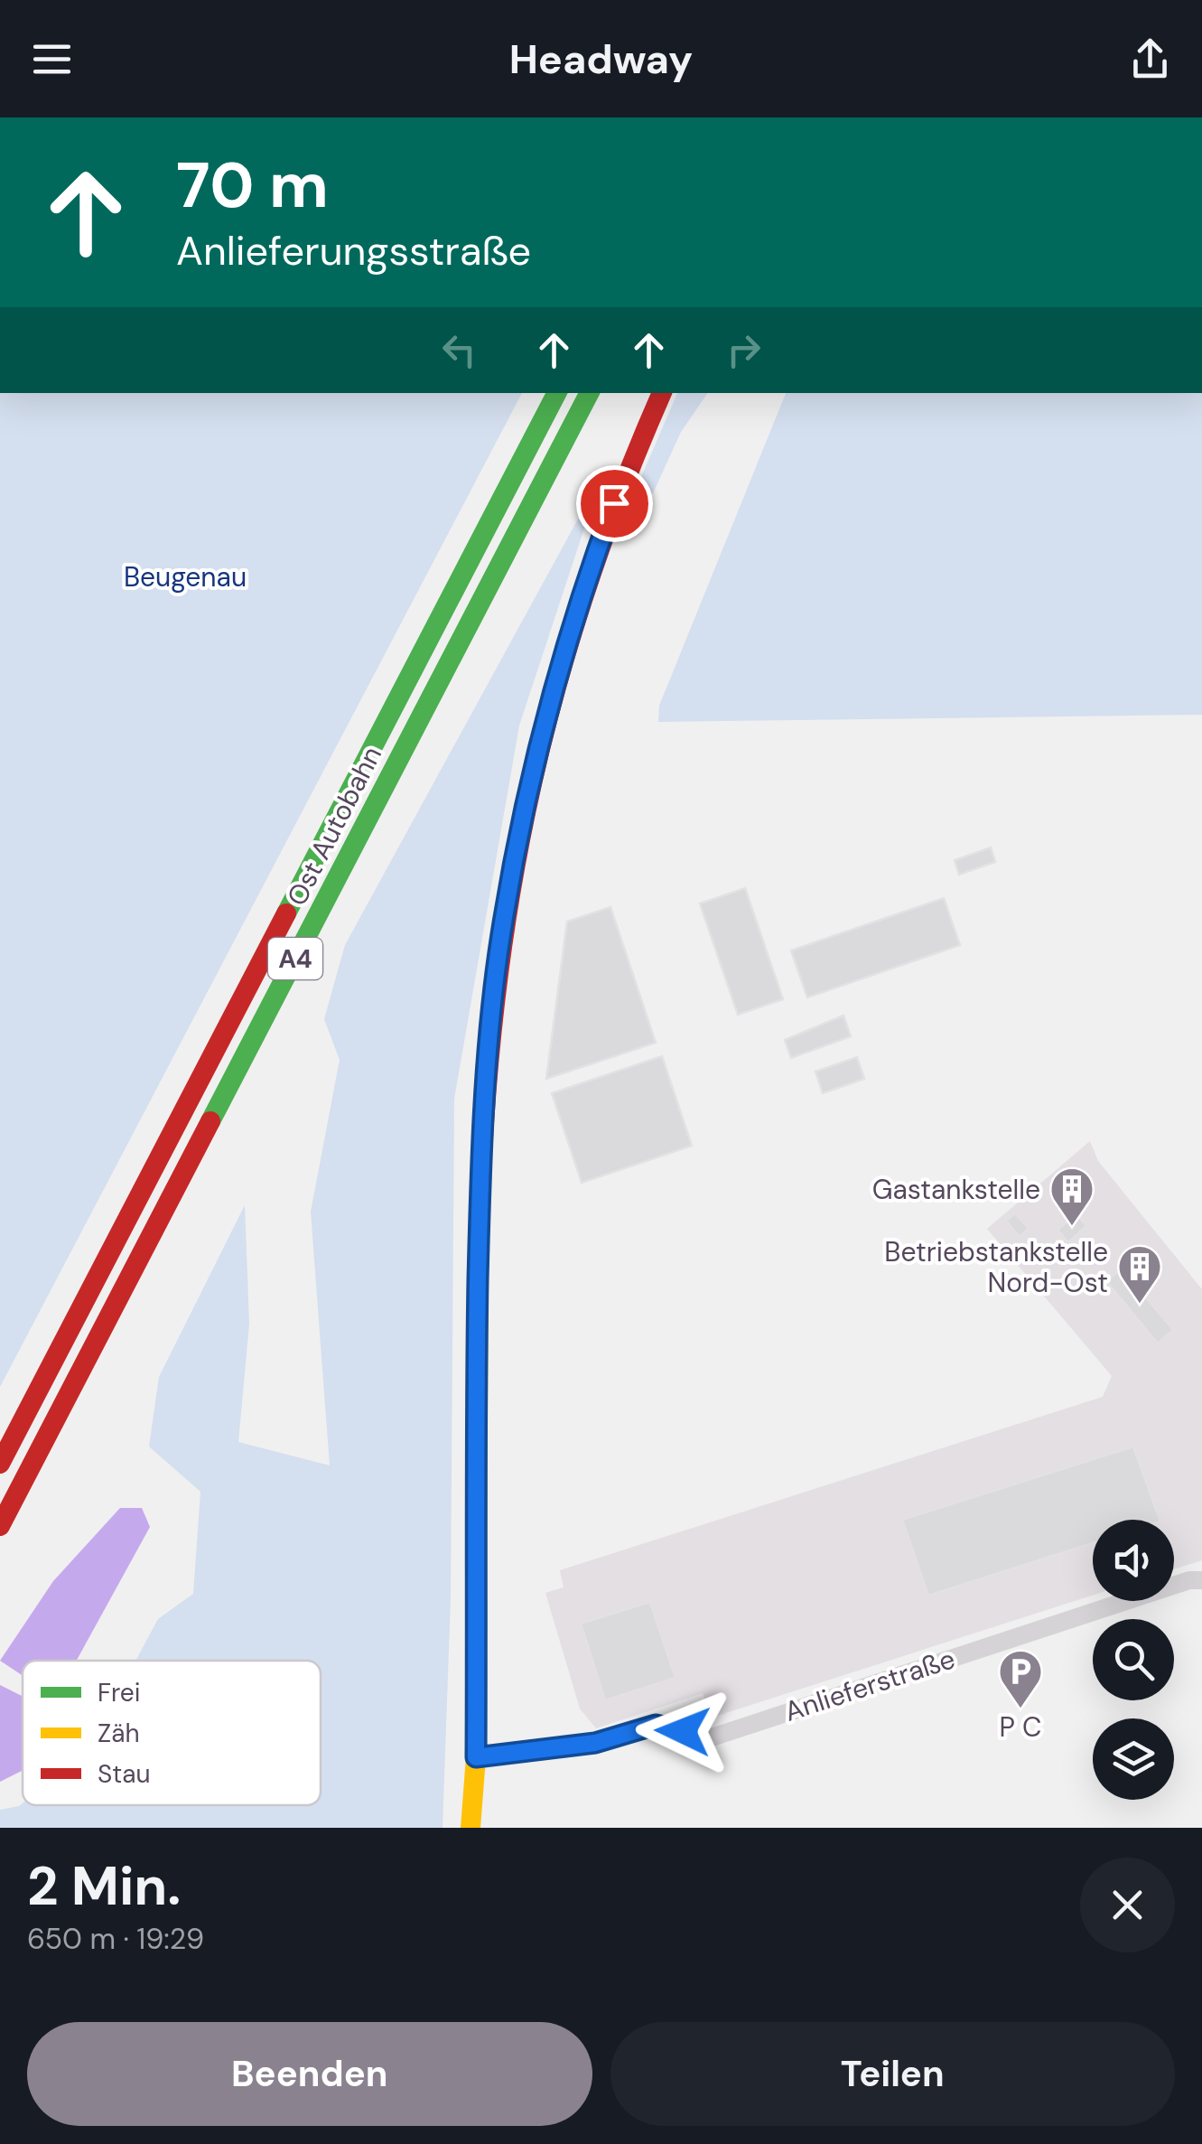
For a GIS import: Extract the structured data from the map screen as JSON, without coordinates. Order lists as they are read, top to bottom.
{
  "streets": {
    "main road": ["Ost Autobahn", "A4"],
    "street": ["Anlieferstraße"]
  },
  "parks": ["Beugenau"],
  "places": {
    "building": ["Gastankstelle", "Betriebstankstelle Nord-Ost"],
    "parking": ["P C"]
  },
  "legend": ["Frei", "Zäh", "Stau"],
  "page": {
    "header": "Headway",
    "turn": ["70 m", "Anlieferungsstraße"],
    "heading": ["2 Min.", "650 m · 19:29"],
    "buttons": ["Beenden", "Teilen"]
  }
}
